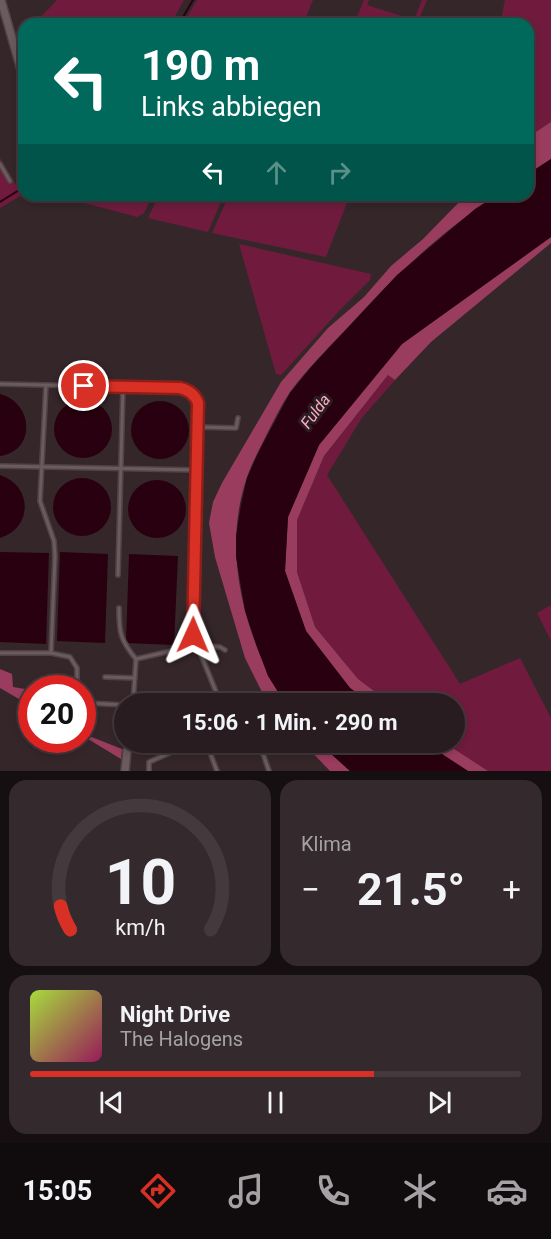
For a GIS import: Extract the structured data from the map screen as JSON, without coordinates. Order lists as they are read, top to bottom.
{
  "water": ["Fulda"],
  "page": {
    "turn": ["190 m", "Links abbiegen"],
    "limit": "20",
    "trip": "15:06 · 1 Min. · 290 m",
    "tile": "Klima",
    "heat": ["−", "21.5°", "+"],
    "song": ["Night Drive", "The Halogens"],
    "tabs": "15:05",
    "gauge": ["10", "km/h"]
  }
}
